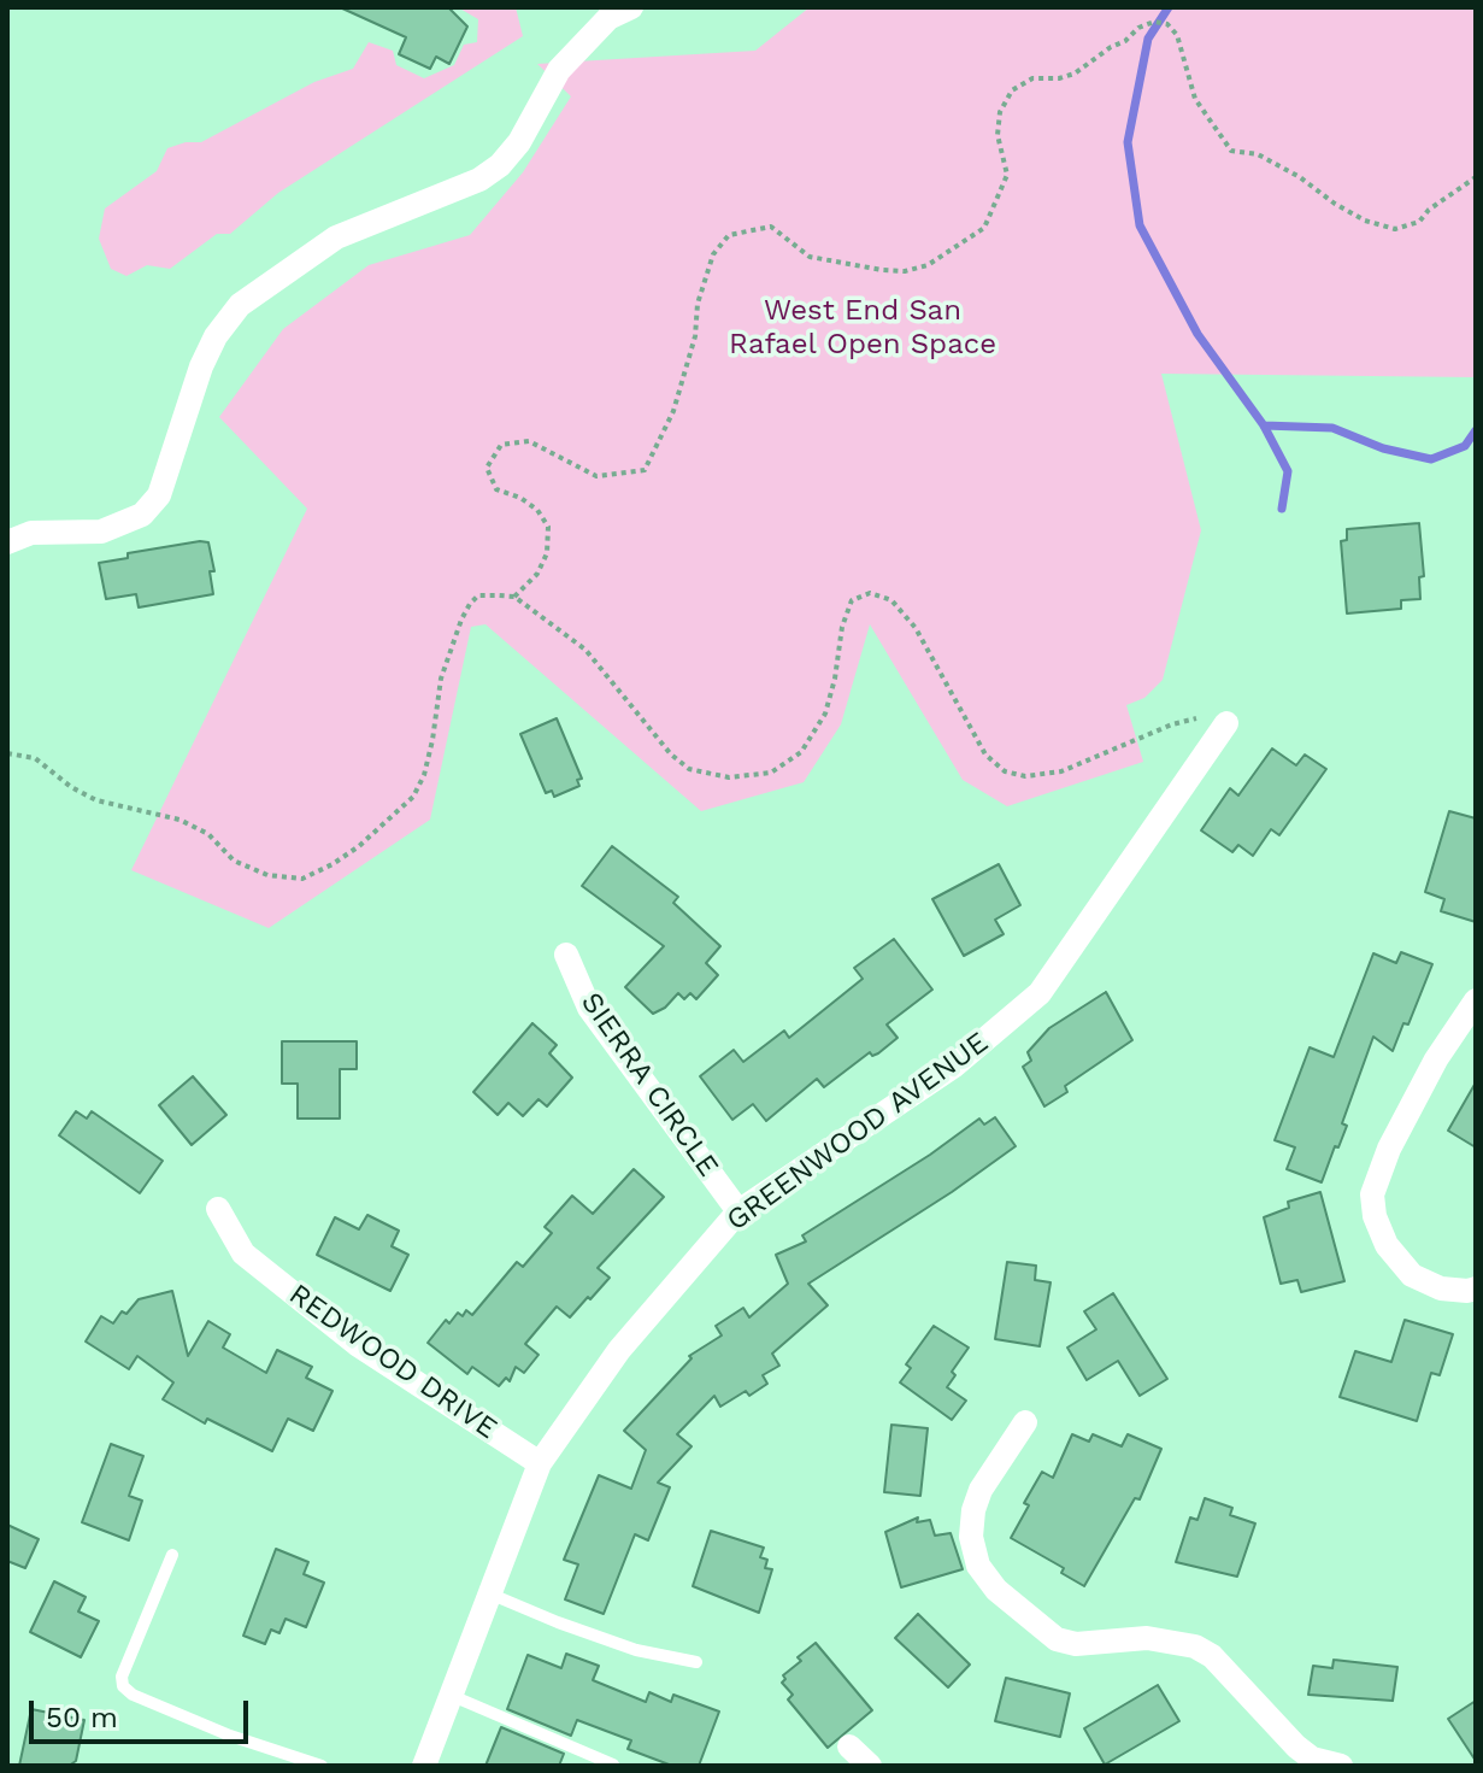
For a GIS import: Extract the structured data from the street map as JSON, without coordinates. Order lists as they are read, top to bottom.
{
  "streets": {
    "street": ["SIERRA CIRCLE", "GREENWOOD AVENUE", "REDWOOD DRIVE"]
  },
  "crossings": [
    ["SIERRA CIRCLE", "GREENWOOD AVENUE"],
    ["GREENWOOD AVENUE", "REDWOOD DRIVE"]
  ],
  "parks": ["West End San Rafael Open Space"],
  "scale_bar": "50 m"
}
